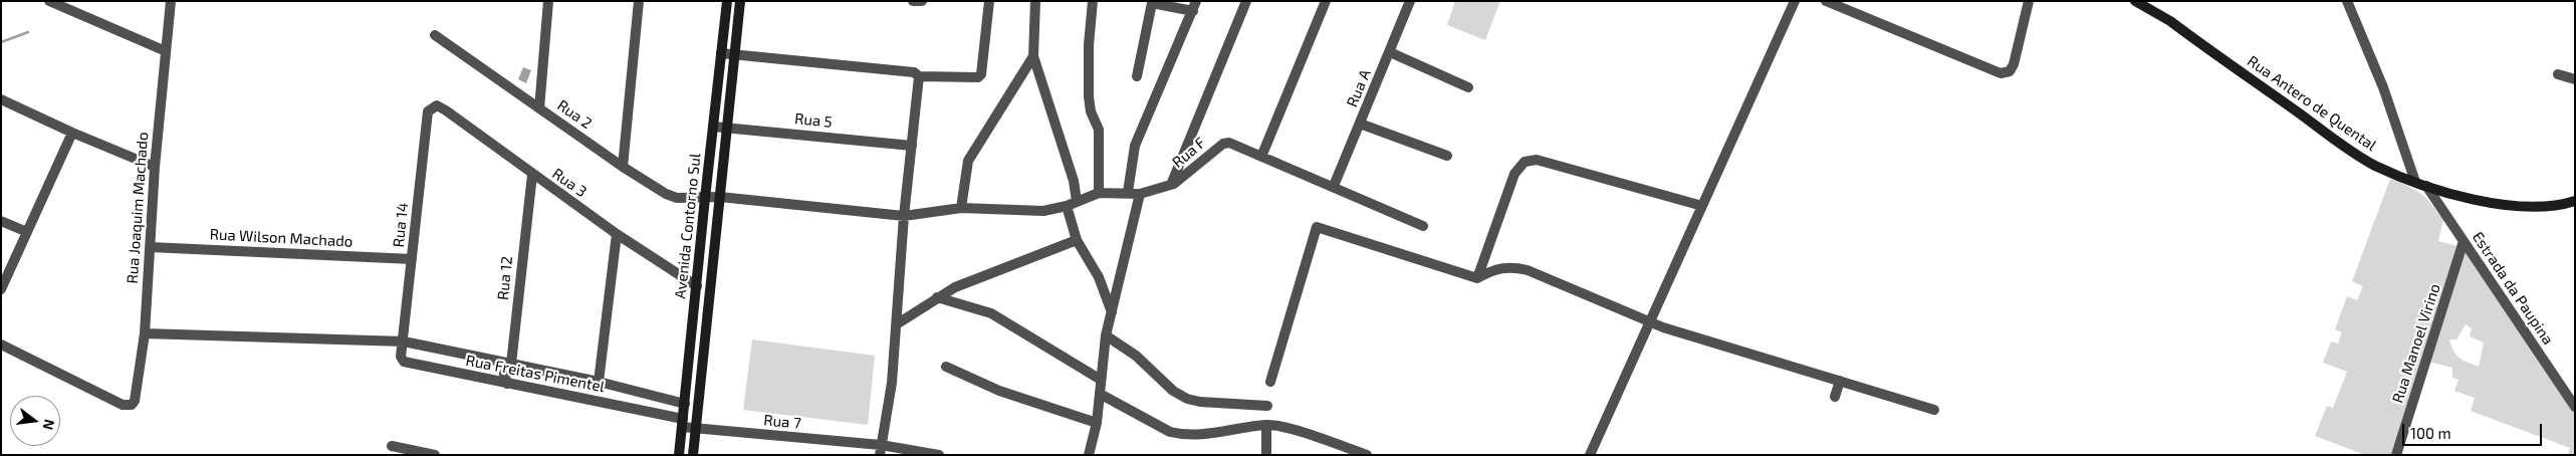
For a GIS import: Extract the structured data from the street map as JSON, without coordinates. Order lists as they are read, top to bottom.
{
  "streets": {
    "street": [
      "Rua A",
      "Rua Antero de Quental",
      "Rua 2",
      "Rua 5",
      "Rua F",
      "Rua 3",
      "Rua Joaquim Machado",
      "Rua 14",
      "Avenida Contorno Sul",
      "Rua Wilson Machado",
      "Rua 12",
      "Estrada da Paupina",
      "Rua Manoel Virino",
      "Rua Freitas Pimentel",
      "Rua 7"
    ]
  },
  "crossings": [
    ["Rua A", "Rua F"],
    ["Rua Antero de Quental", "Estrada da Paupina"],
    ["Rua 2", "Rua F"],
    ["Rua 2", "Avenida Contorno Sul"],
    ["Rua 5", "Avenida Contorno Sul"],
    ["Rua 3", "Rua 14"],
    ["Rua 3", "Avenida Contorno Sul"],
    ["Rua 3", "Rua 12"],
    ["Rua Joaquim Machado", "Rua Wilson Machado"],
    ["Rua Joaquim Machado", "Rua Freitas Pimentel"],
    ["Rua 14", "Rua Wilson Machado"],
    ["Rua 14", "Rua Freitas Pimentel"],
    ["Avenida Contorno Sul", "Rua Freitas Pimentel"],
    ["Avenida Contorno Sul", "Rua 7"],
    ["Rua 12", "Rua Freitas Pimentel"],
    ["Estrada da Paupina", "Rua Manoel Virino"],
    ["Rua Freitas Pimentel", "Rua 7"]
  ],
  "scale_bar": "100 m",
  "north": "right"
}
